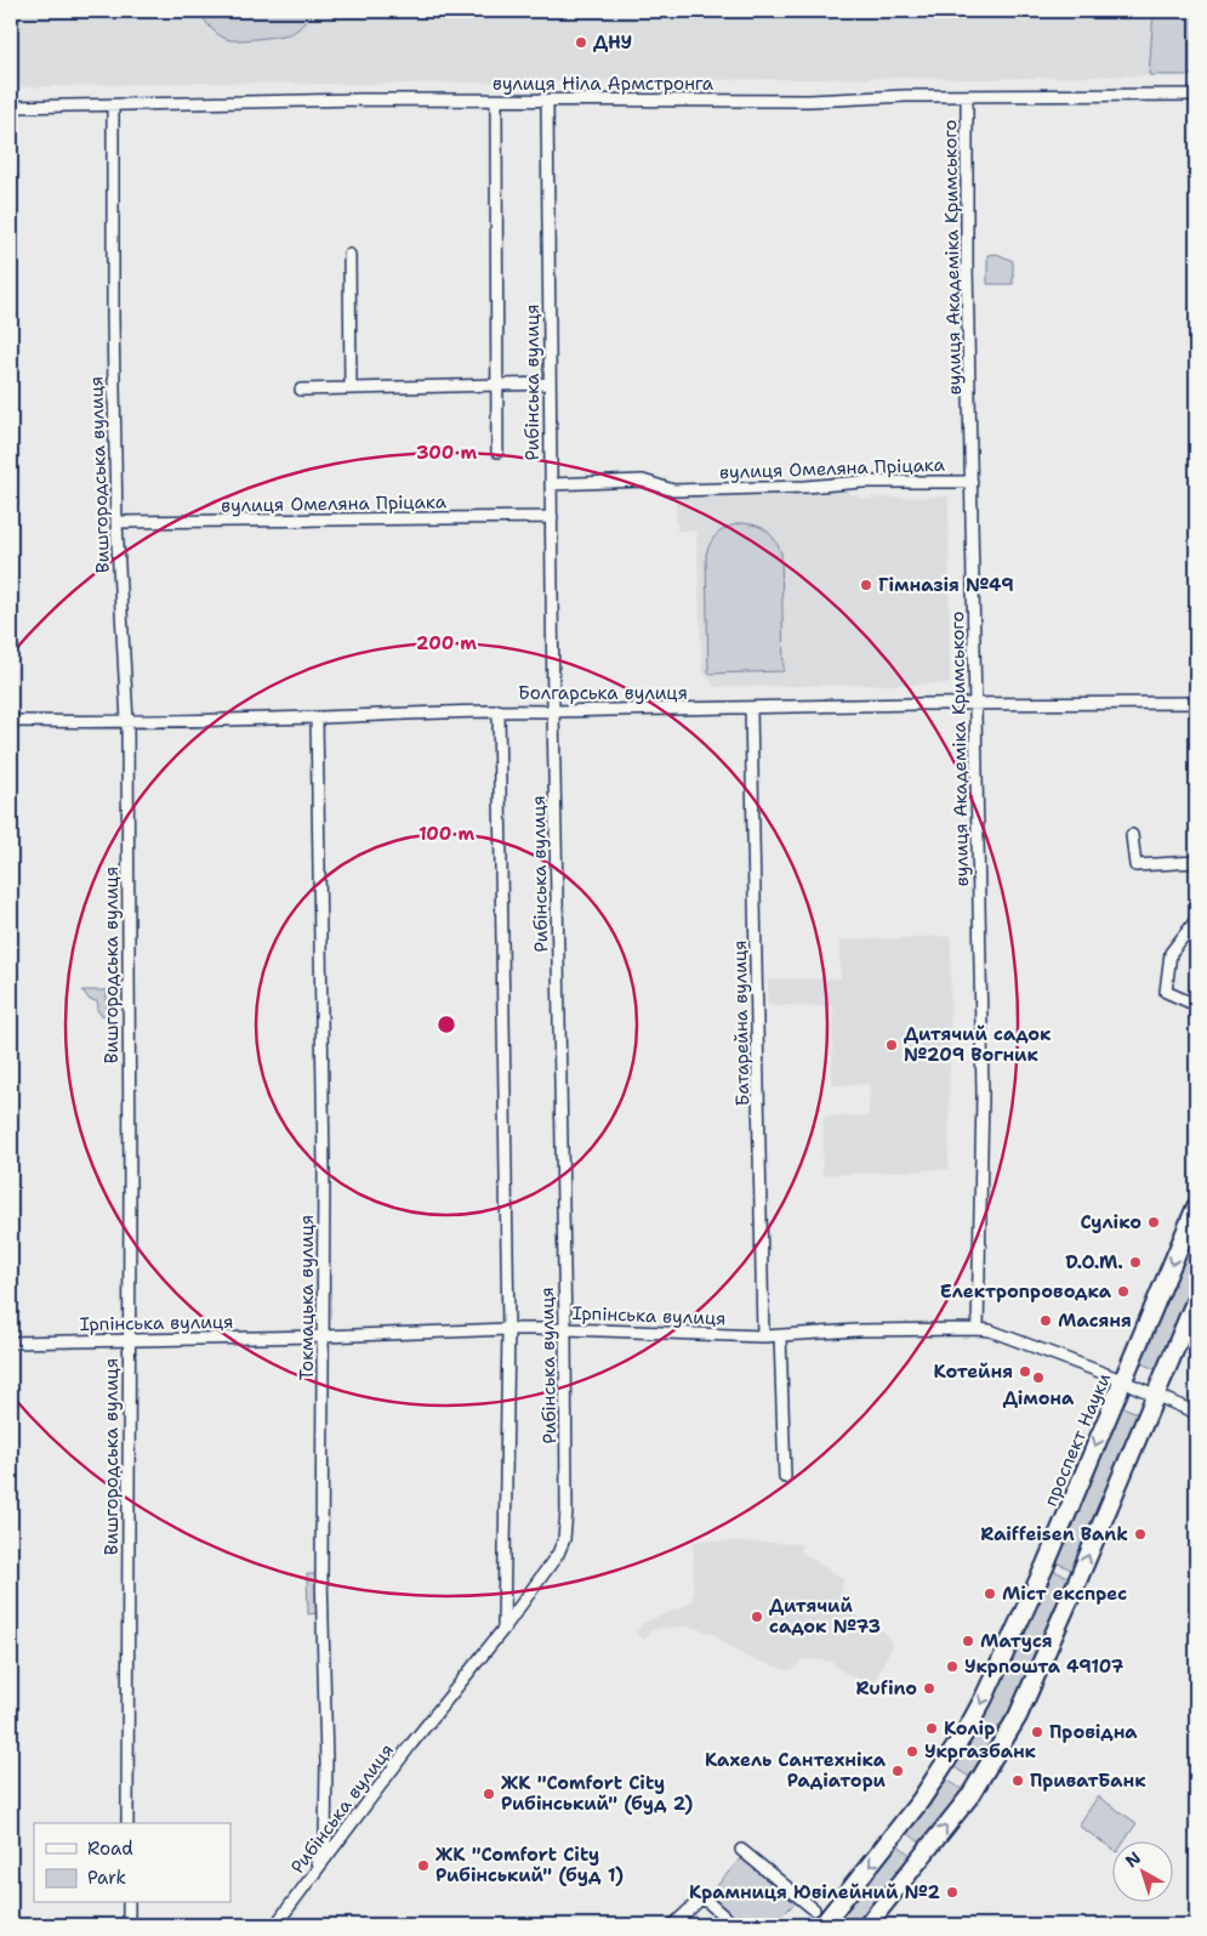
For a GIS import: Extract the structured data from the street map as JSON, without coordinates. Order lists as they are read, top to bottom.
{
  "streets": {
    "main road": ["проспект Науки"],
    "street": [
      "вулиця Ніла Армстронга",
      "вулиця Академіка Кримського",
      "Рибінська вулиця",
      "вулиця Омеляна Пріцака",
      "Вишгородська вулиця",
      "Болгарська вулиця",
      "Батарейна вулиця",
      "Токмацька вулиця",
      "Ірпінська вулиця"
    ]
  },
  "crossings": [
    ["вулиця Ніла Армстронга", "вулиця Академіка Кримського"],
    ["вулиця Ніла Армстронга", "Рибінська вулиця"],
    ["вулиця Ніла Армстронга", "Вишгородська вулиця"],
    ["вулиця Академіка Кримського", "вулиця Омеляна Пріцака"],
    ["вулиця Академіка Кримського", "Болгарська вулиця"],
    ["вулиця Академіка Кримського", "Ірпінська вулиця"],
    ["Рибінська вулиця", "вулиця Омеляна Пріцака"],
    ["Рибінська вулиця", "Болгарська вулиця"],
    ["Рибінська вулиця", "Токмацька вулиця"],
    ["Рибінська вулиця", "Ірпінська вулиця"],
    ["вулиця Омеляна Пріцака", "Вишгородська вулиця"],
    ["Вишгородська вулиця", "Болгарська вулиця"],
    ["Вишгородська вулиця", "Ірпінська вулиця"],
    ["Болгарська вулиця", "Батарейна вулиця"],
    ["Болгарська вулиця", "Токмацька вулиця"],
    ["Батарейна вулиця", "Ірпінська вулиця"],
    ["Токмацька вулиця", "Ірпінська вулиця"],
    ["Ірпінська вулиця", "проспект Науки"]
  ],
  "places": [
    "ДНУ",
    "Гімназія №49",
    "Дитячий садок №209 Вогник",
    "Сулiко",
    "D.O.M.",
    "Електропроводка",
    "Масяня",
    "Котейня",
    "Дімона",
    "Raiffeisen Bank",
    "Міст експрес",
    "Дитячий садок №73",
    "Матуся",
    "Укрпошта 49107",
    "Rufino",
    "Колір",
    "Провідна",
    "Укргазбанк",
    "Кахель Сантехніка Радіатори",
    "ПриватБанк",
    "ЖК \"Comfort City Рибінський\" (буд 2)",
    "ЖК \"Comfort City Рибінський\" (буд 1)",
    "Крамниця Ювілейний №2"
  ],
  "legend": ["Road", "Park"],
  "north": "top left",
  "rings": ["300 m", "200 m", "100 m"]
}
